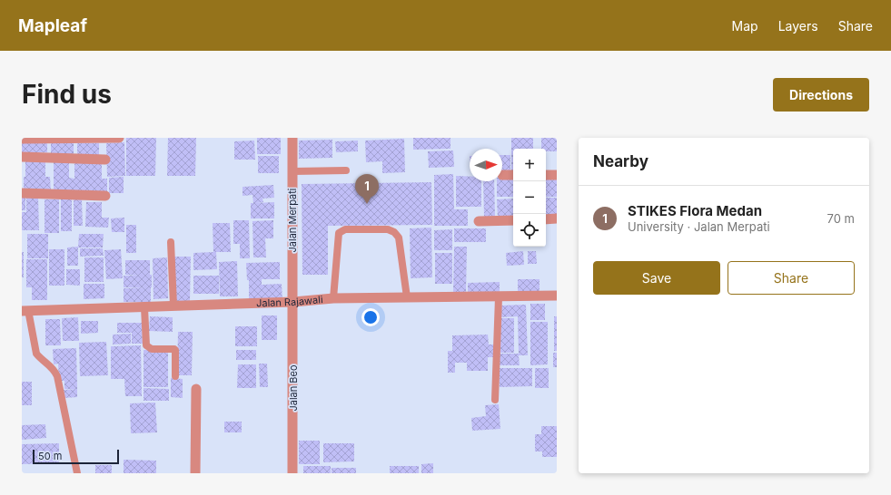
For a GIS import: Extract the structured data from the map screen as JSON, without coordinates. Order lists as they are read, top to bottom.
{
  "streets": {
    "street": ["Jalan Merpati", "Jalan Rajawali", "Jalan Beo"]
  },
  "crossings": [
    ["Jalan Merpati", "Jalan Rajawali"],
    ["Jalan Merpati", "Jalan Beo"],
    ["Jalan Rajawali", "Jalan Beo"]
  ],
  "scale_bar": "50 m",
  "north": "right",
  "page": {
    "header": "Mapleaf",
    "nav": ["Map", "Layers", "Share"],
    "buttons": [
      "Directions",
      ["Save", "Share"]
    ],
    "title": "Find us",
    "heading": "Nearby",
    "map_buttons": ["+", "−"],
    "pins": "1",
    "list": [
      {
        "mark": "1",
        "name": "STIKES Flora Medan",
        "note": "University · Jalan Merpati",
        "value": "70 m"
      }
    ],
    "scale": "50 m"
  }
}
